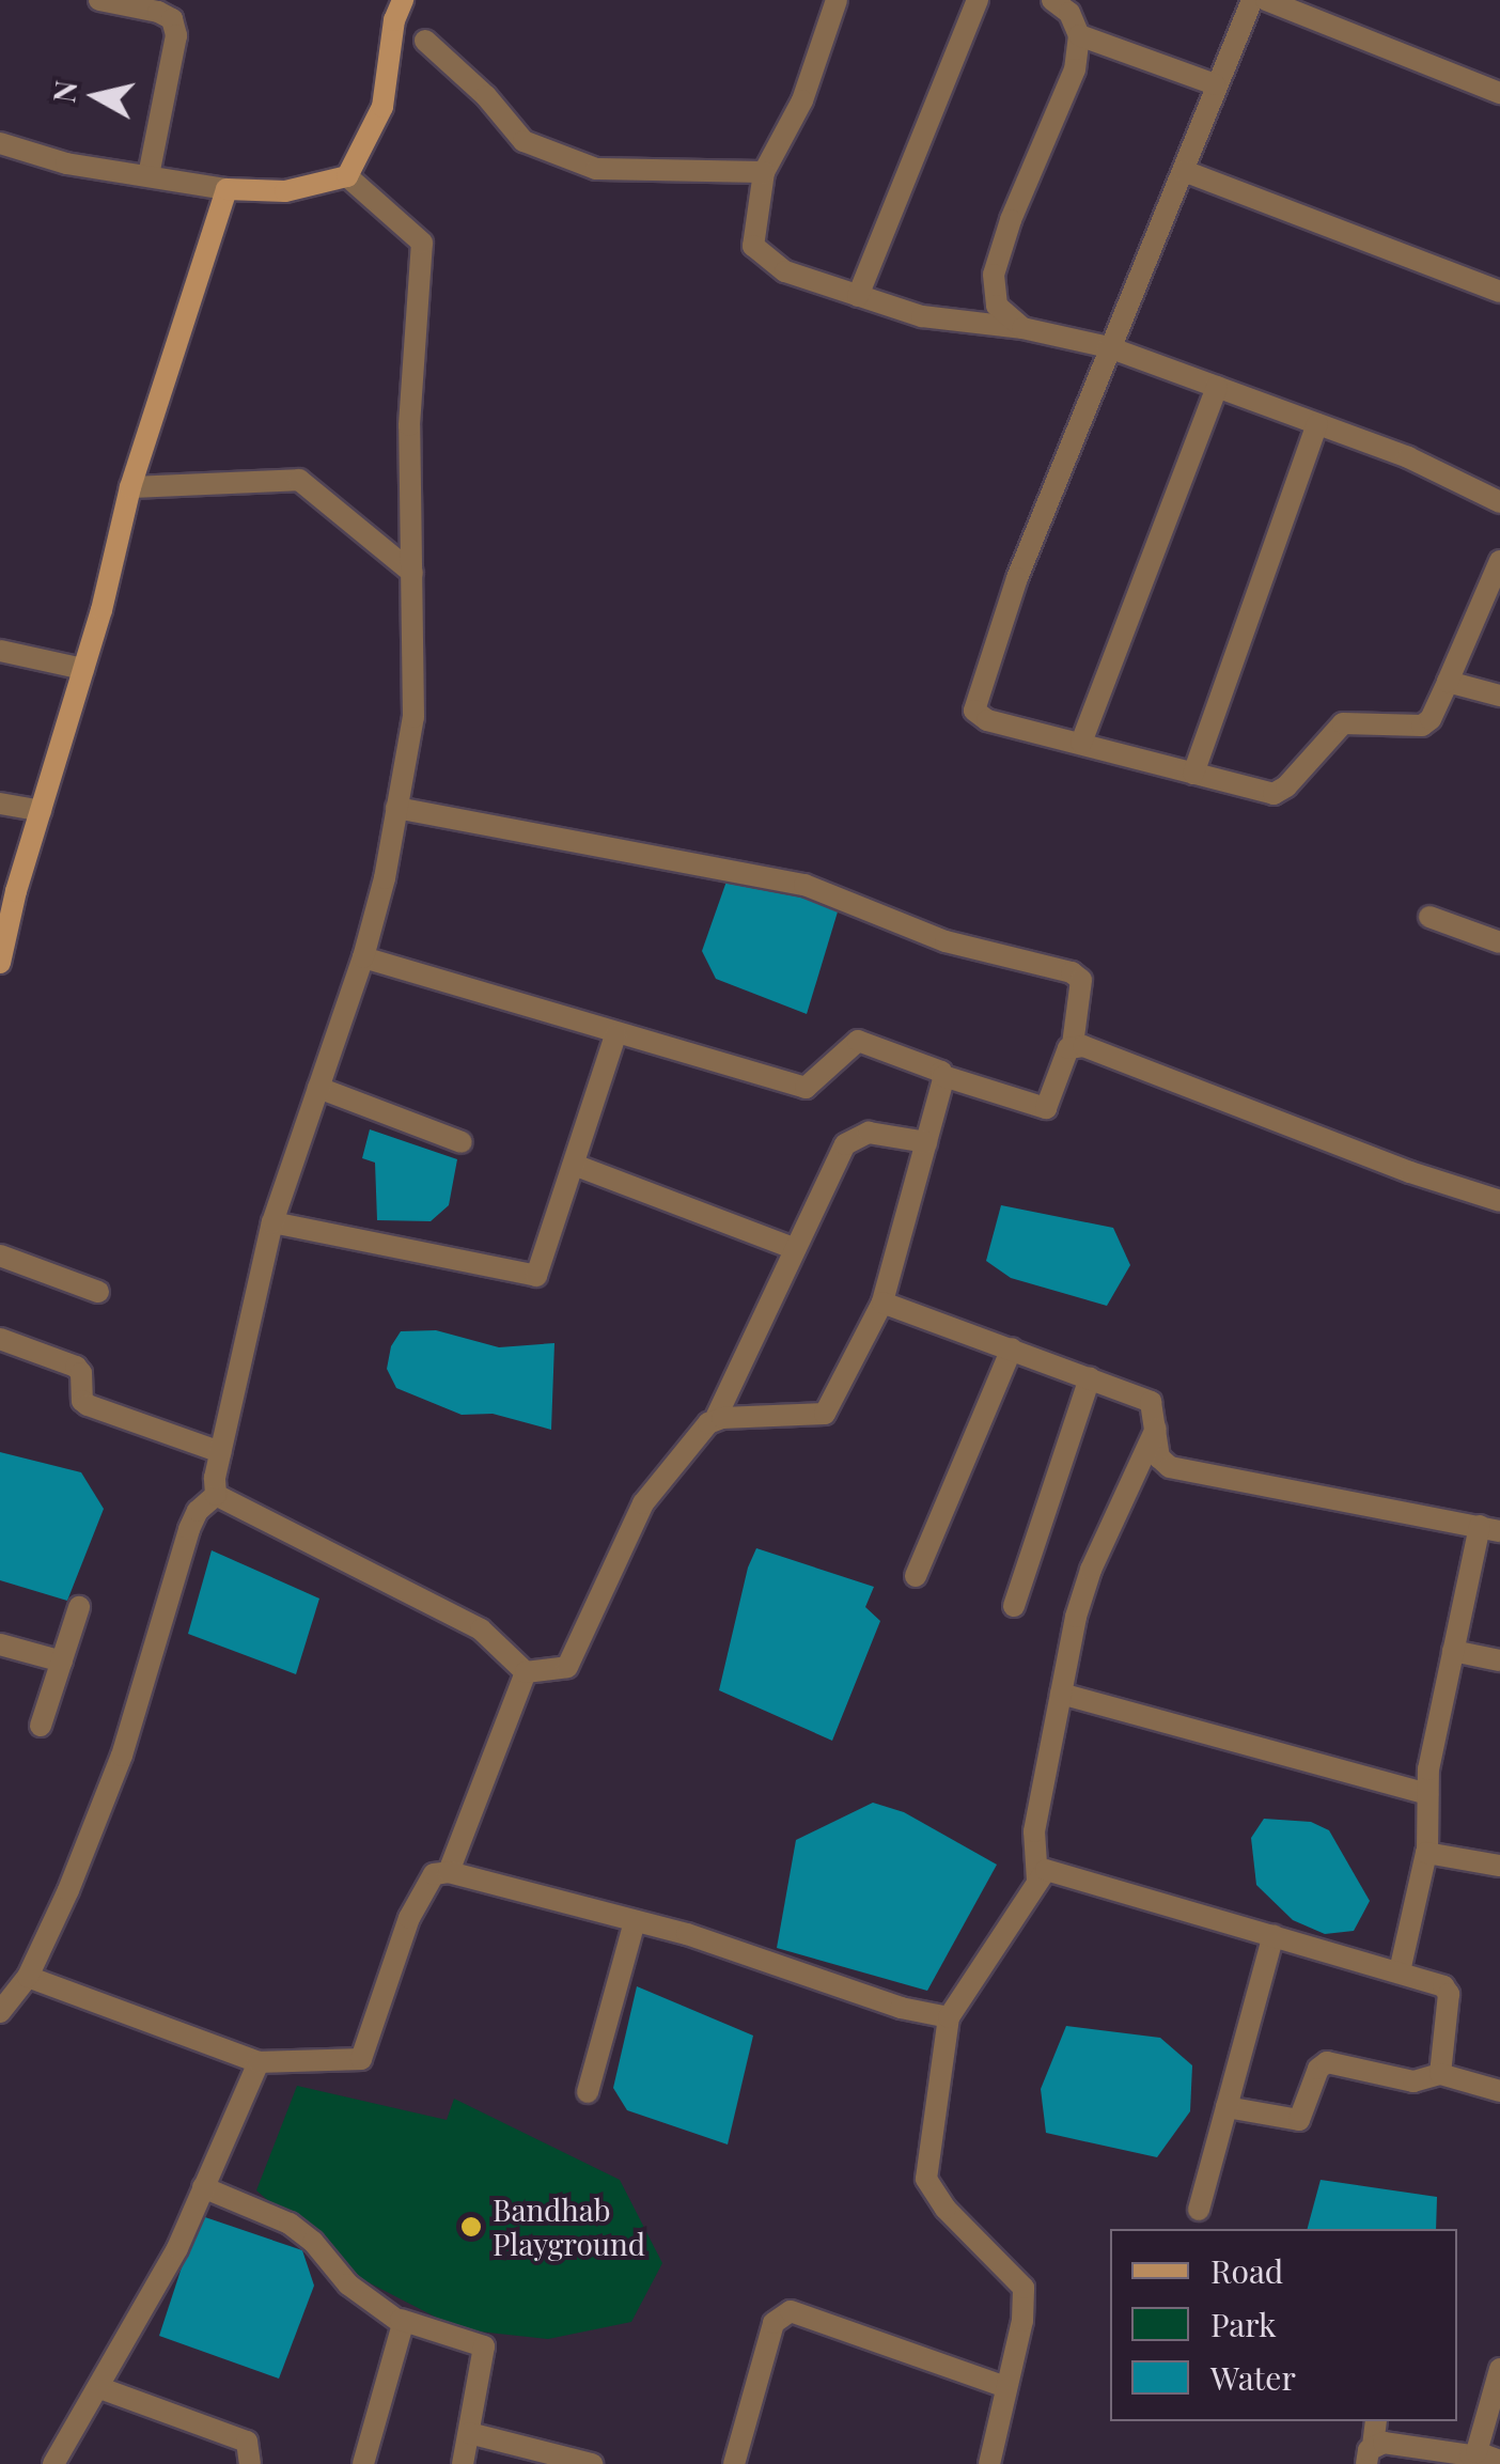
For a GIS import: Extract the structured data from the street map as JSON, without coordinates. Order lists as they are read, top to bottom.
{
  "places": ["Bandhab Playground"],
  "legend": ["Road", "Park", "Water"],
  "north": "left"
}
